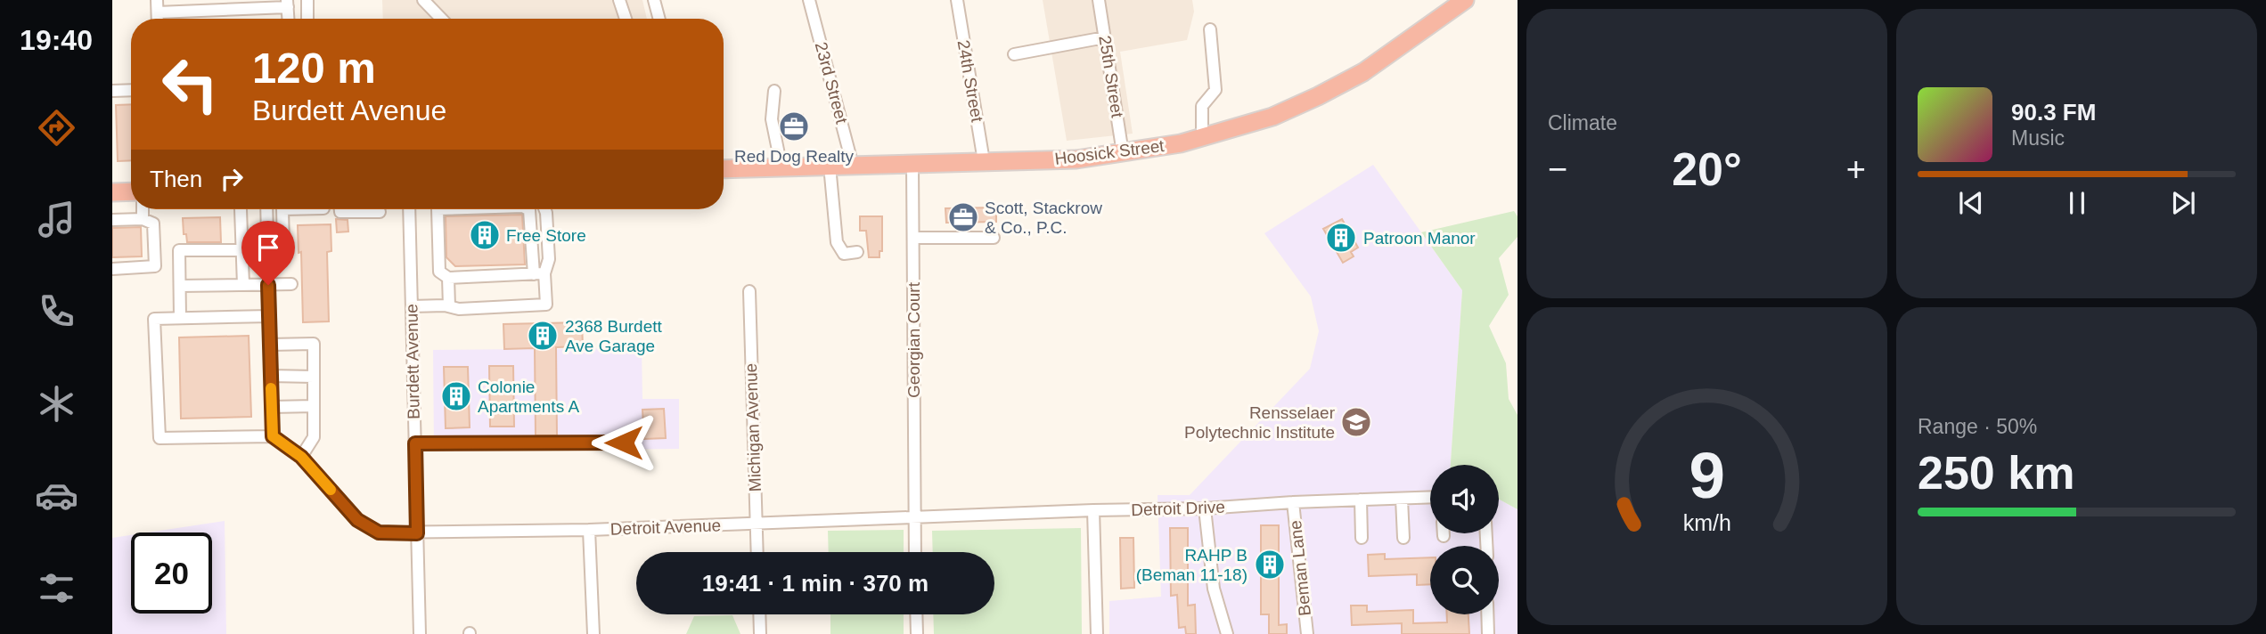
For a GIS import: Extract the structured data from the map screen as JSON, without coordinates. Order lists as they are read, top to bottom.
{
  "streets": {
    "highway": ["Hoosick Street"],
    "street": [
      "25th Street",
      "24th Street",
      "23rd Street",
      "Georgian Court",
      "Burdett Avenue",
      "Michigan Avenue",
      "Detroit Drive",
      "Detroit Avenue",
      "Beman Lane"
    ]
  },
  "crossings": [
    ["25th Street", "Hoosick Street"],
    ["24th Street", "Hoosick Street"],
    ["23rd Street", "Hoosick Street"],
    ["Hoosick Street", "Georgian Court"],
    ["Georgian Court", "Detroit Drive"],
    ["Georgian Court", "Detroit Avenue"],
    ["Burdett Avenue", "Detroit Avenue"],
    ["Michigan Avenue", "Detroit Avenue"],
    ["Detroit Drive", "Detroit Avenue"],
    ["Detroit Drive", "Beman Lane"]
  ],
  "places": {
    "office": ["Red Dog Realty", "Scott, Stackrow & Co., P.C."],
    "building": [
      "Free Store",
      "Patroon Manor",
      "2368 Burdett Ave Garage",
      "Colonie Apartments A",
      "RAHP B (Beman 11-18)"
    ],
    "school or university": ["Rensselaer Polytechnic Institute"]
  },
  "page": {
    "tabs": "19:40",
    "tile": [
      "Climate",
      ["Range · 50%", "250 km"]
    ],
    "turn": ["120 m", "Burdett Avenue"],
    "song": ["90.3 FM", "Music"],
    "heat": ["−", "20°", "+"],
    "then": "Then",
    "limit": "20",
    "trip": "19:41 · 1 min · 370 m",
    "gauge": ["9", "km/h"]
  }
}
